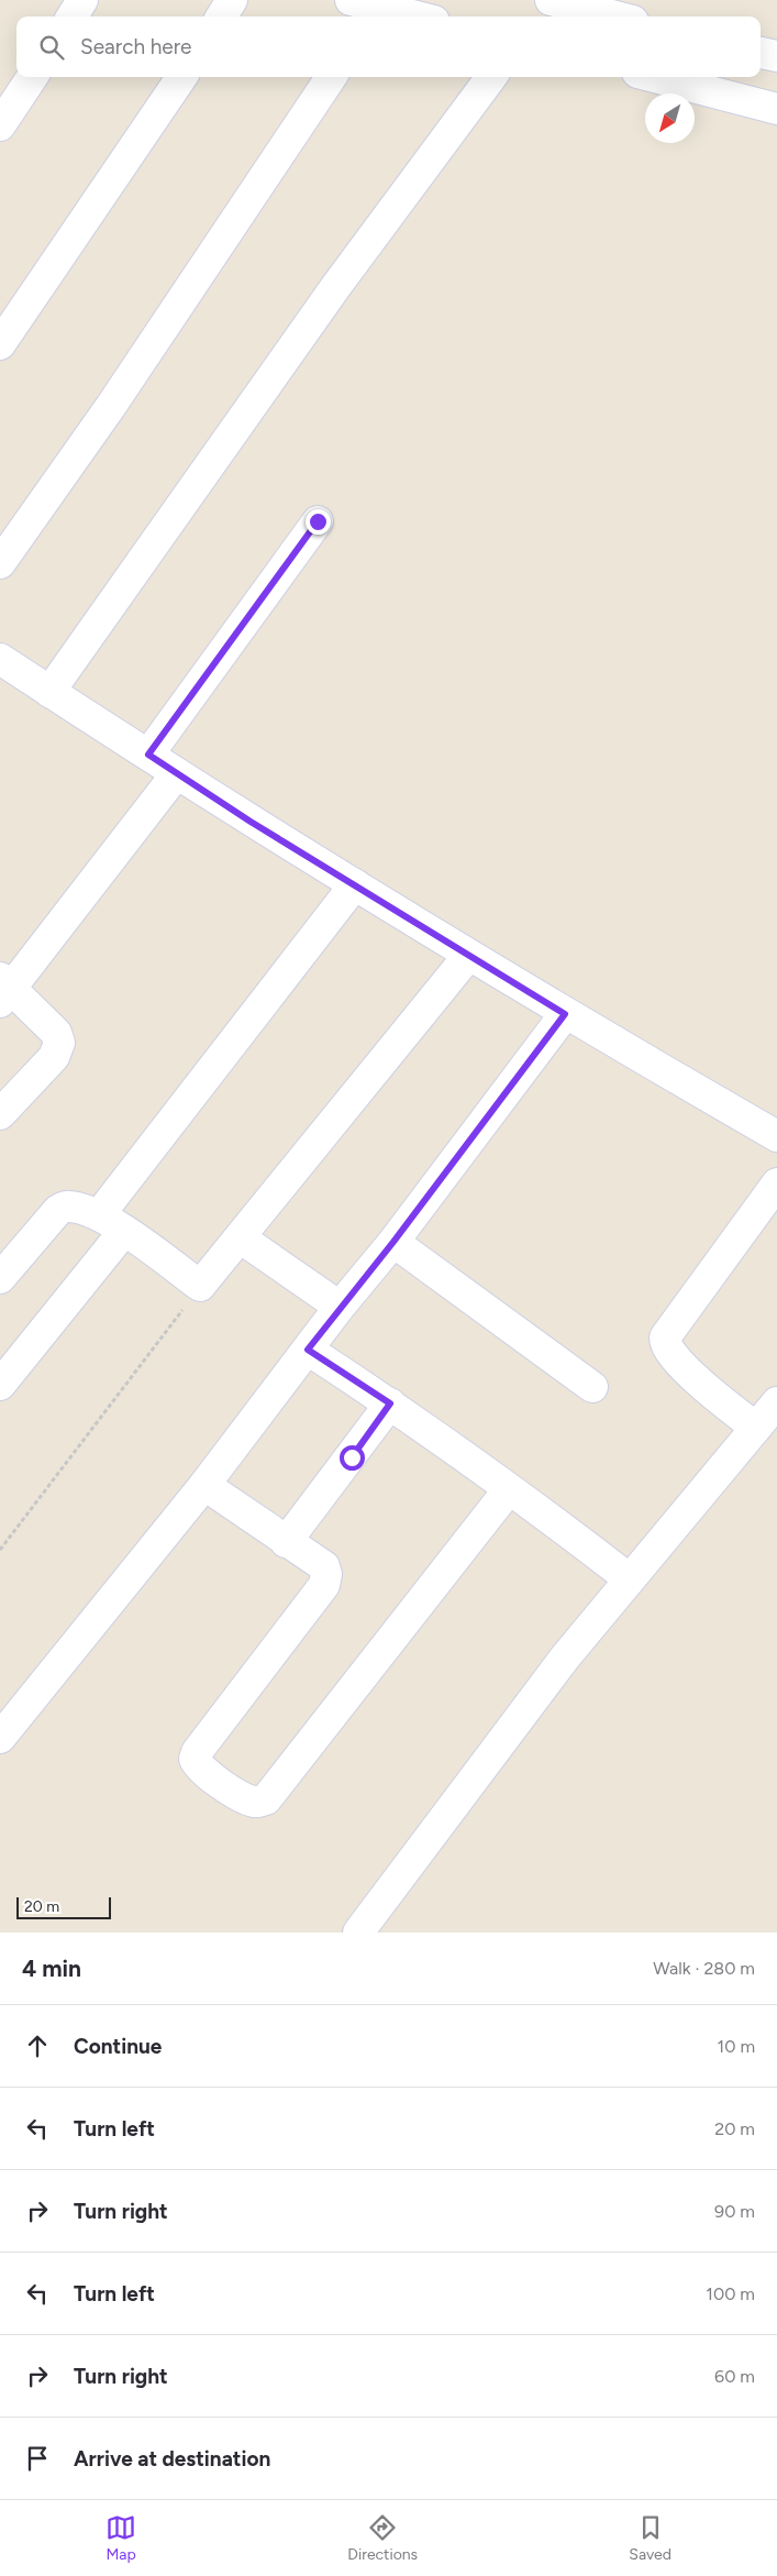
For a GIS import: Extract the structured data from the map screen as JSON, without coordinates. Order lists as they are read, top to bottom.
{
  "scale_bar": "20 m",
  "north": "bottom left",
  "page": {
    "search": "Search here",
    "scale": "20 m",
    "heading": ["4 min", "Walk · 280 m"],
    "list": [
      ["Continue", "10 m"],
      ["Turn left", "20 m"],
      ["Turn right", "90 m"],
      ["Turn left", "100 m"],
      ["Turn right", "60 m"],
      "Arrive at destination"
    ],
    "nav": ["Map", "Directions", "Saved"]
  }
}
